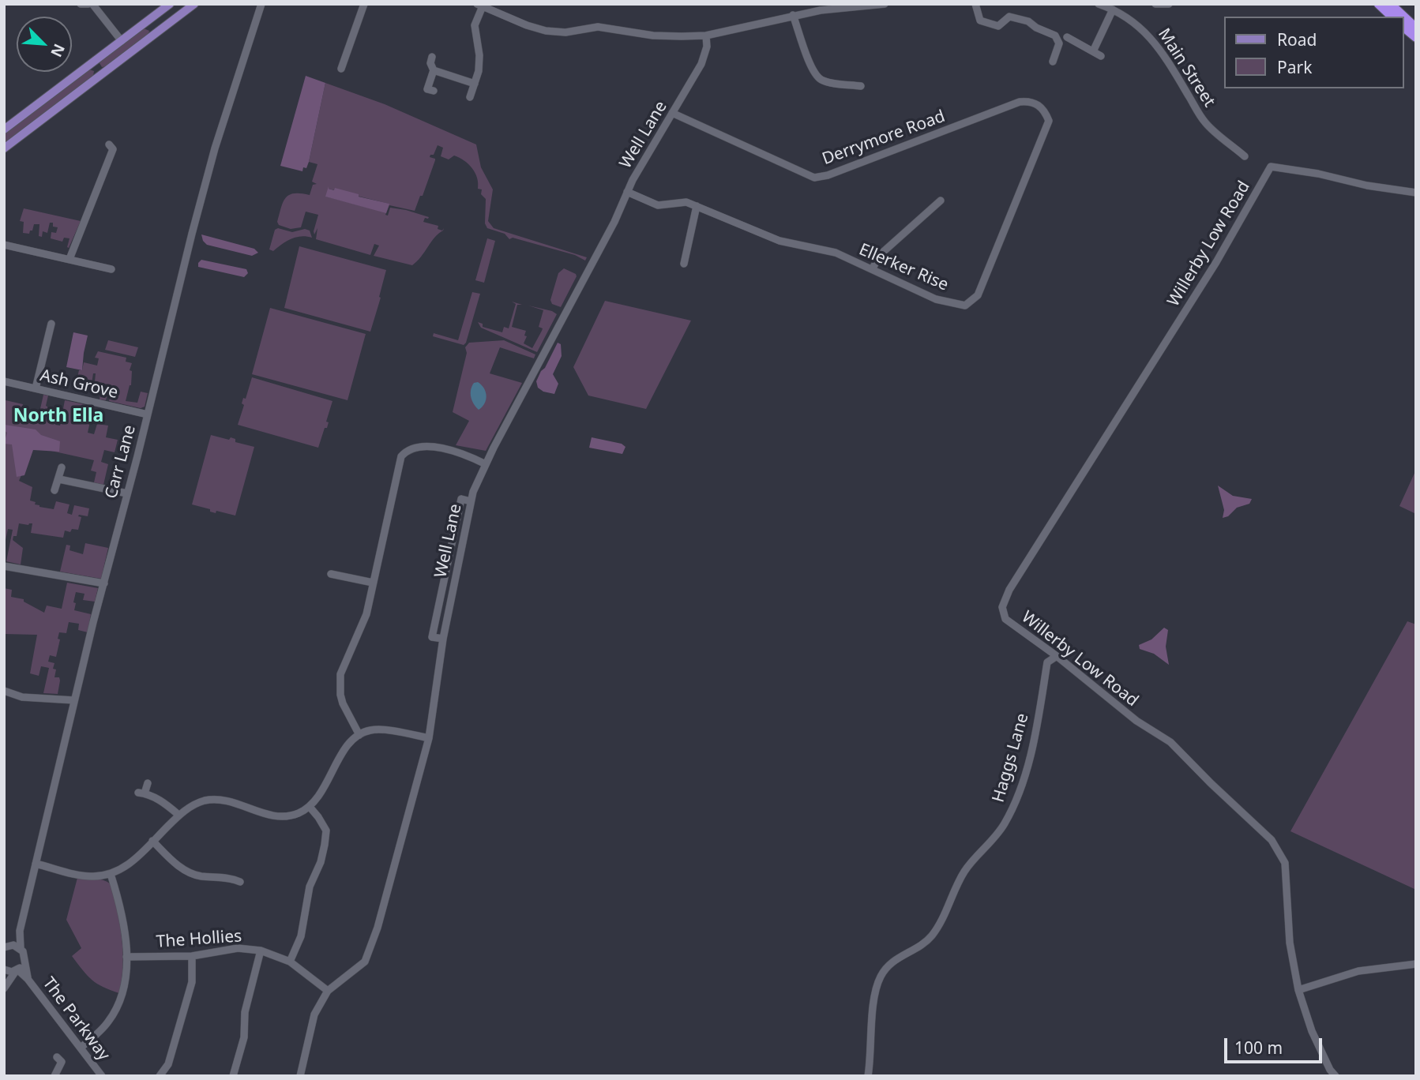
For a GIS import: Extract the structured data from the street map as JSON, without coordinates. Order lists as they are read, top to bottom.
{
  "streets": {
    "street": [
      "Main Street",
      "Well Lane",
      "Derrymore Road",
      "Willerby Low Road",
      "Ellerker Rise",
      "Ash Grove",
      "Carr Lane",
      "Haggs Lane",
      "The Hollies",
      "The Parkway"
    ]
  },
  "crossings": [
    ["Well Lane", "Derrymore Road"],
    ["Well Lane", "Ellerker Rise"],
    ["Well Lane", "The Hollies"],
    ["Derrymore Road", "Ellerker Rise"],
    ["Willerby Low Road", "Haggs Lane"],
    ["Ash Grove", "Carr Lane"],
    ["Carr Lane", "The Parkway"]
  ],
  "districts": ["North Ella"],
  "legend": ["Road", "Park"],
  "scale_bar": "100 m",
  "north": "bottom right"
}
